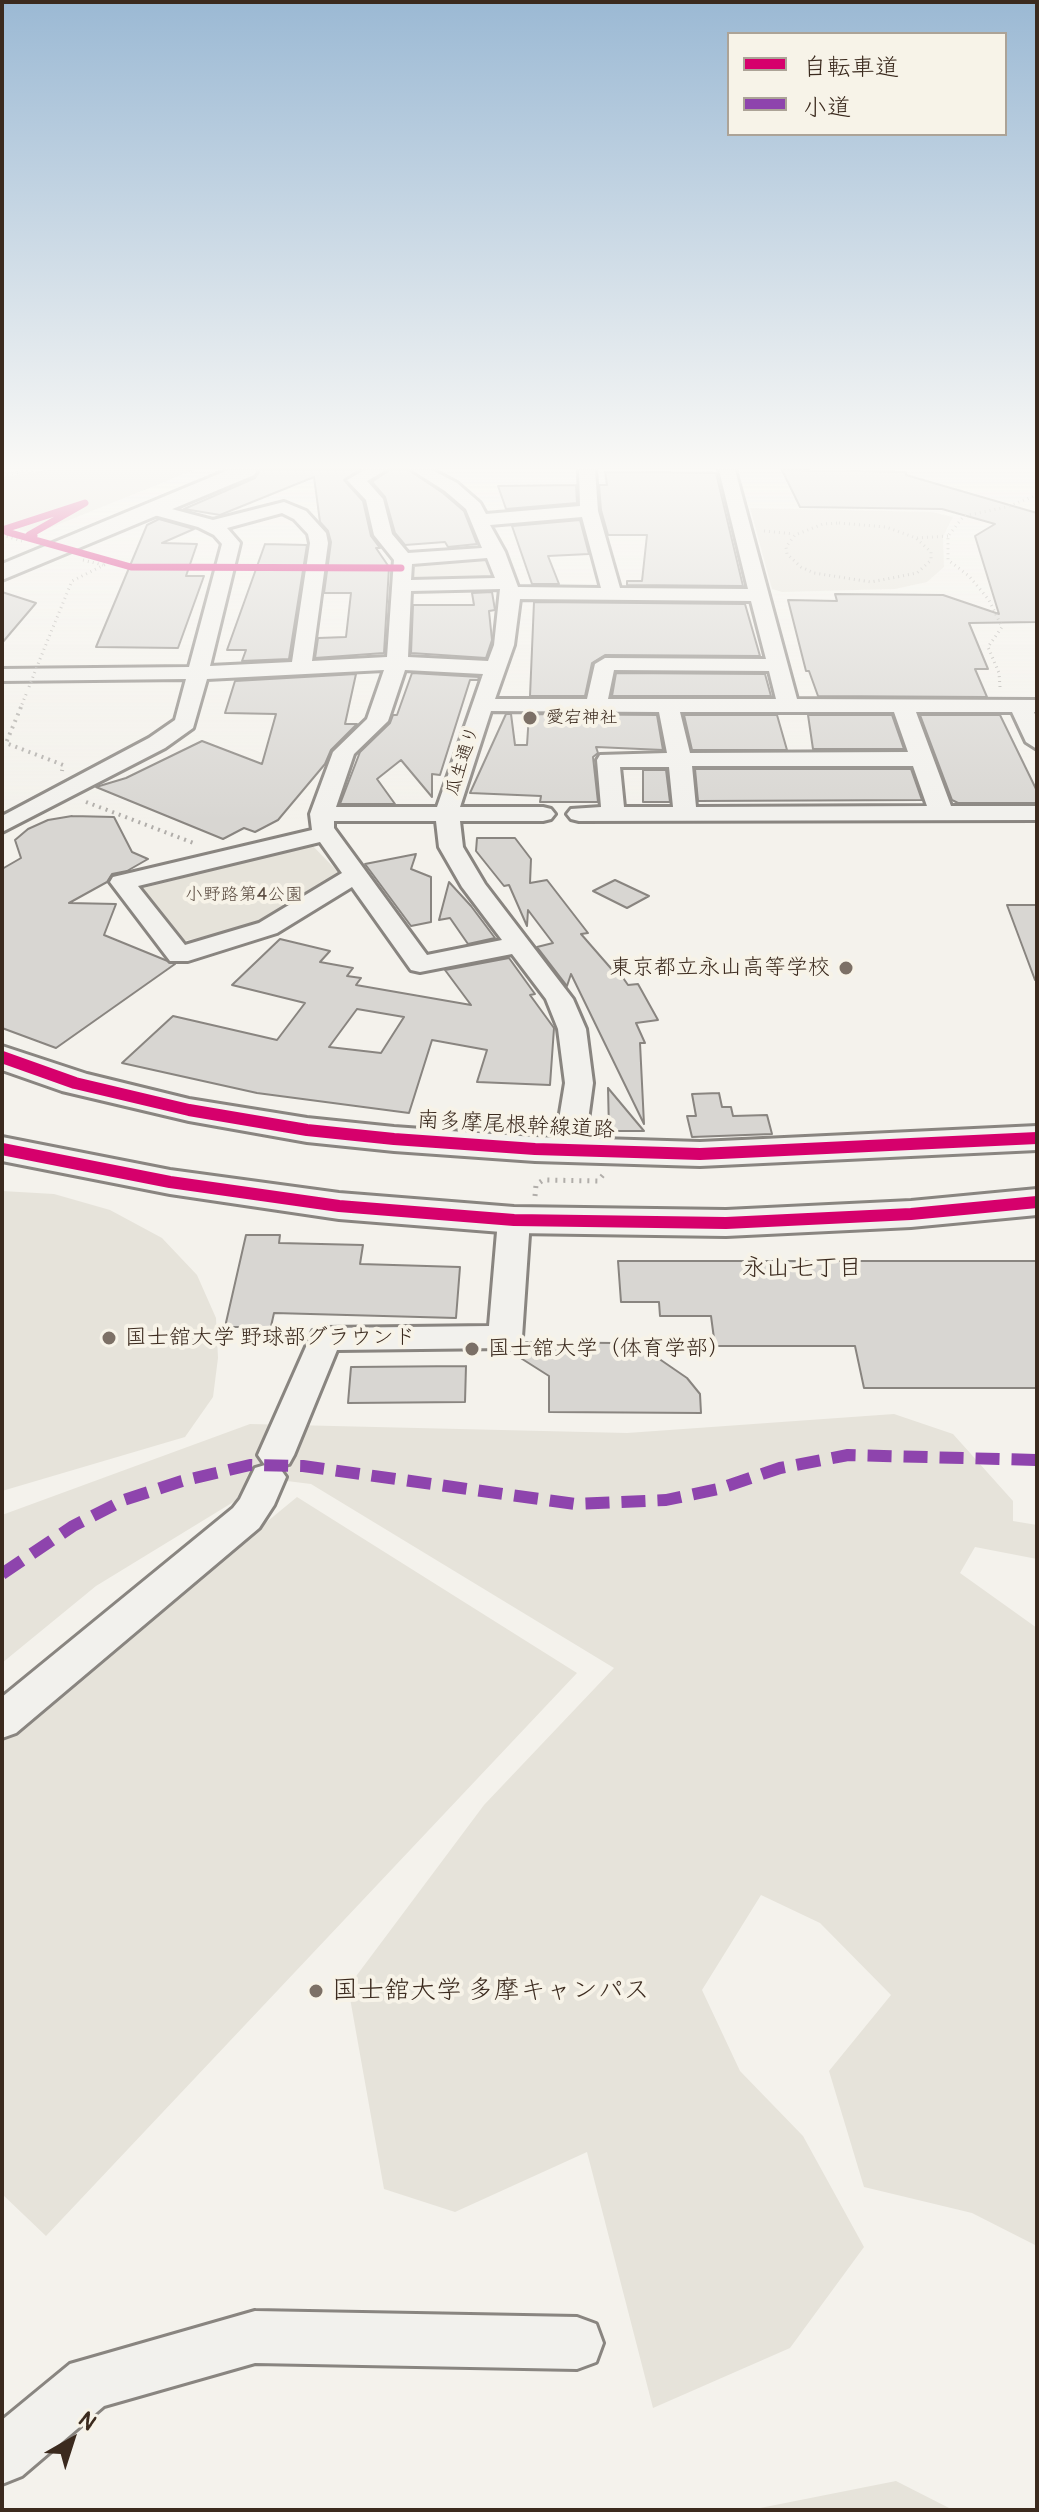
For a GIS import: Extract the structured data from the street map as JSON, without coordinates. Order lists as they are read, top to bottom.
{
  "streets": {
    "main road": ["南多摩尾根幹線道路"],
    "street": ["瓜生通り"]
  },
  "crossings": [
    ["瓜生通り", "南多摩尾根幹線道路"]
  ],
  "districts": ["永山七丁目"],
  "parks": ["小野路第4公園"],
  "places": [
    "愛宕神社",
    "東京都立永山高等学校",
    "国士舘大学 野球部グラウンド",
    "国士舘大学（体育学部）",
    "国士舘大学 多摩キャンパス"
  ],
  "legend": ["自転車道", "小道"],
  "north": "top right"
}
